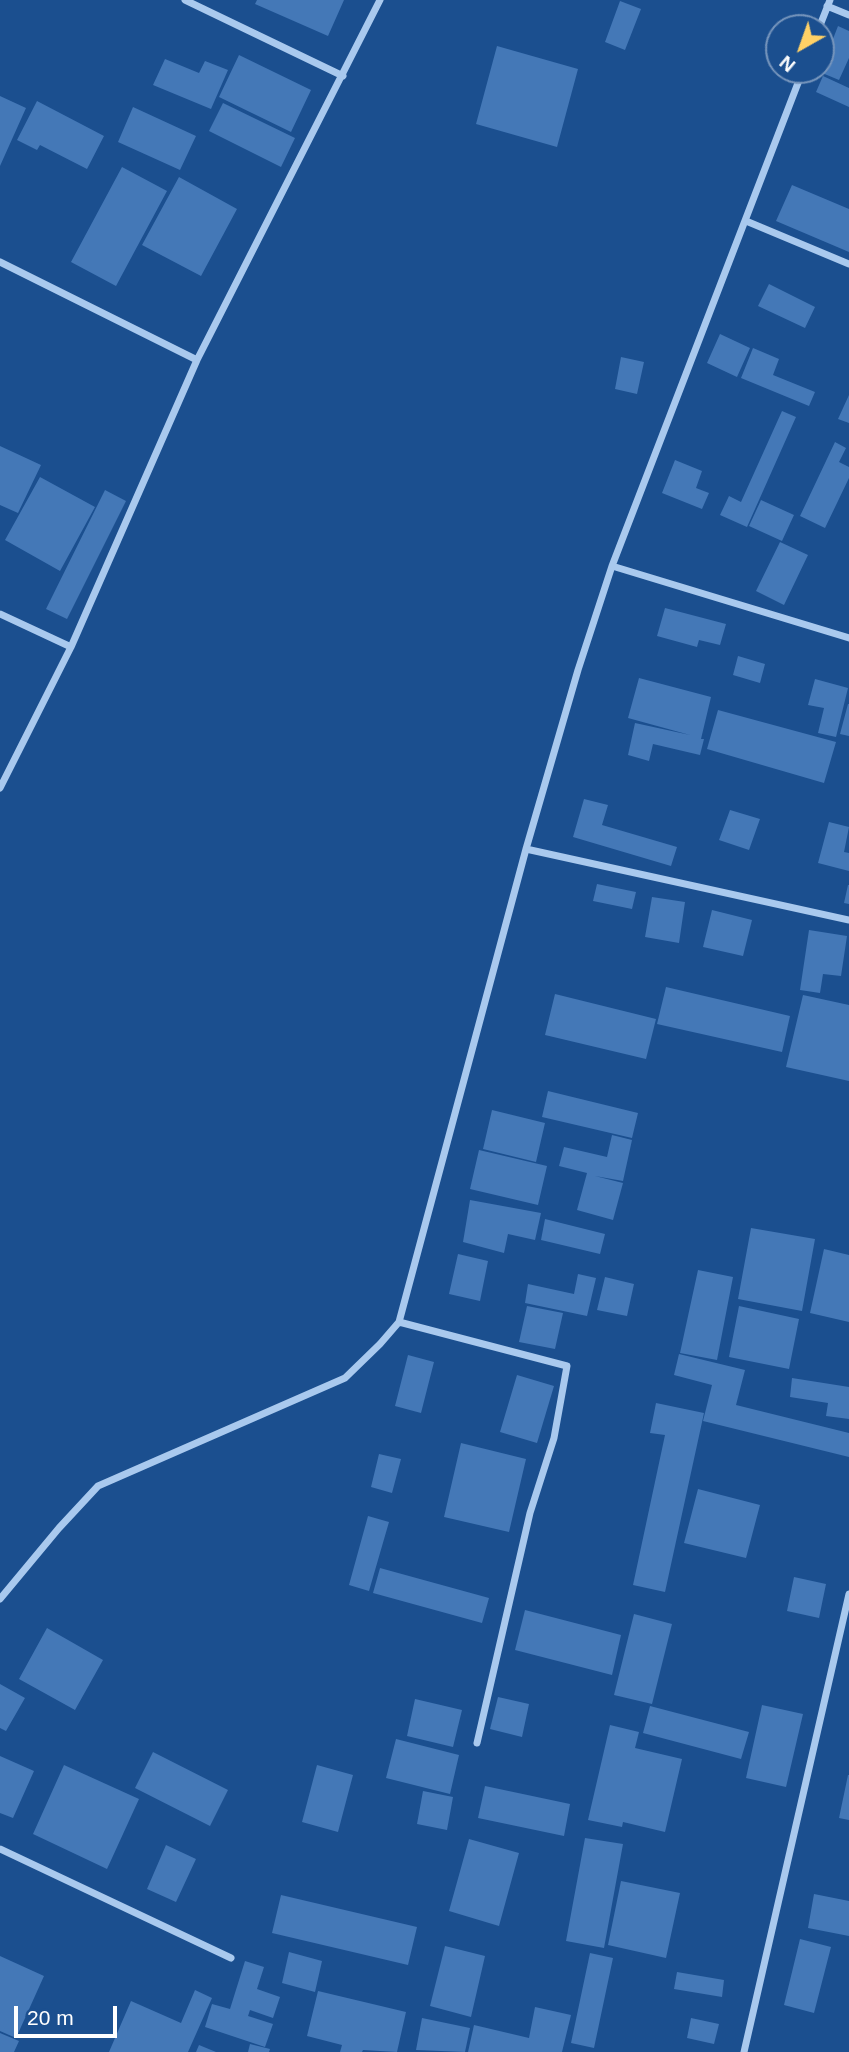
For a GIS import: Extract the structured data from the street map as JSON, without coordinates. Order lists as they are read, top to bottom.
{
  "scale_bar": "20 m",
  "north": "bottom left"
}
